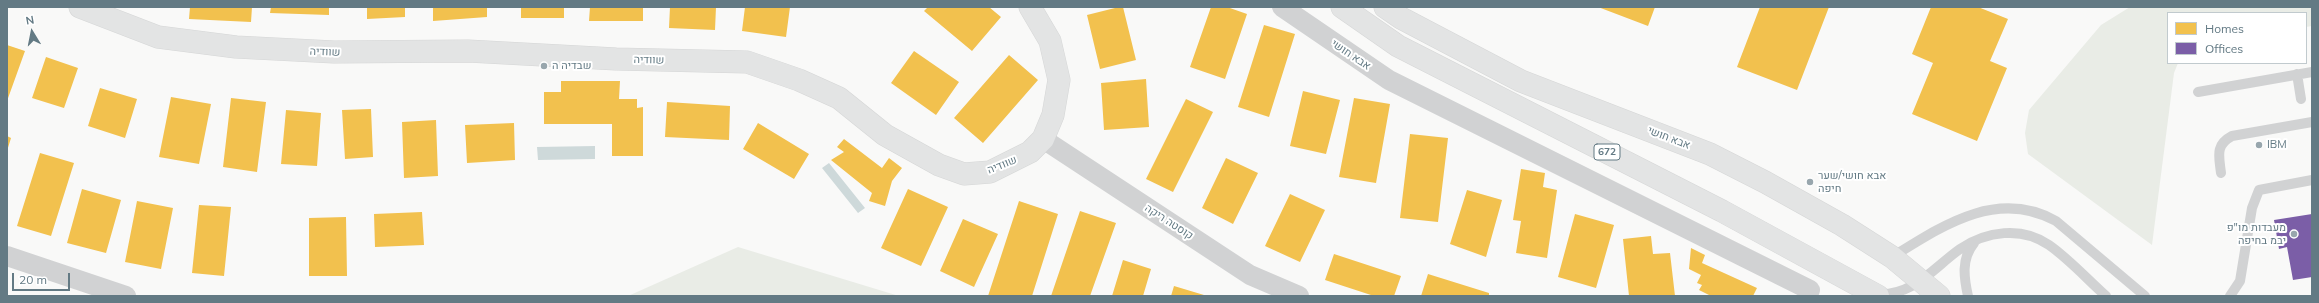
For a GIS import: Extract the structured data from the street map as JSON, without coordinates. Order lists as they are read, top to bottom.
{
  "streets": {
    "main road": ["שוודיה", "אבא חושי", "672"],
    "street": ["קוסטה ריקה"]
  },
  "crossings": [
    ["שוודיה", "קוסטה ריקה"]
  ],
  "places": [
    "שבדיה ה",
    "IBM",
    "אבא חושי/שער חיפה",
    "מעבדות מו\"פ יבמ בחיפה"
  ],
  "legend": ["Homes", "Offices"],
  "scale_bar": "20 m",
  "north": "top"
}
